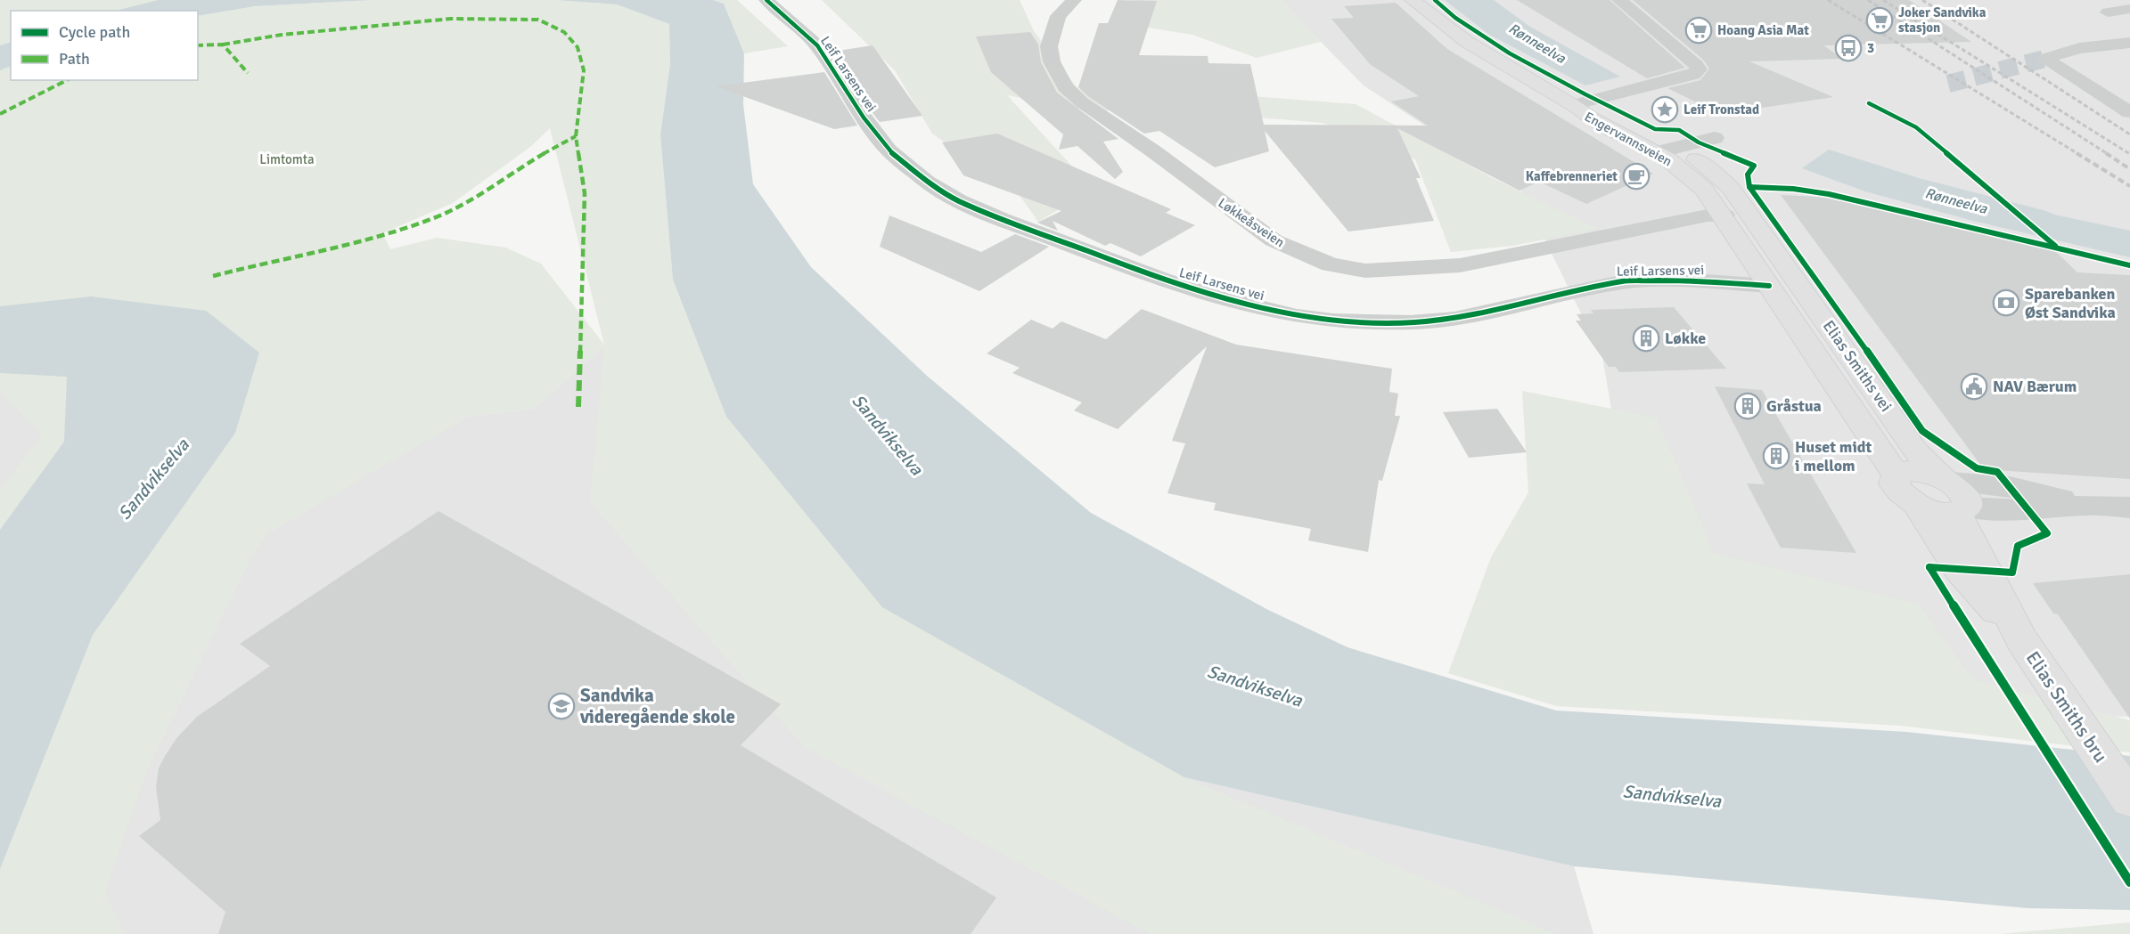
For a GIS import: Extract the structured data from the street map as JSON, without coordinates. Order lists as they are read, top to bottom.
{
  "streets": {
    "main road": ["Engervannsveien", "Elias Smiths vei", "Elias Smiths bru"],
    "street": ["Leif Larsens vei", "Løkkeåsveien"]
  },
  "crossings": [
    ["Leif Larsens vei", "Elias Smiths vei"],
    ["Engervannsveien", "Løkkeåsveien"],
    ["Engervannsveien", "Elias Smiths vei"]
  ],
  "water": ["Rønneelva", "Sandvikselva"],
  "parks": ["Limtomta"],
  "places": {
    "supermarket": ["Joker Sandvika stasjon", "Hoang Asia Mat"],
    "bus stop": ["3"],
    "place": ["Leif Tronstad"],
    "cafe": ["Kaffebrenneriet"],
    "bank": ["Sparebanken Øst Sandvika"],
    "building": ["Løkke", "Gråstua", "Huset midt i mellom"],
    "public building": ["NAV Bærum"],
    "school or university": ["Sandvika videregående skole"]
  },
  "legend": ["Cycle path", "Path"]
}
